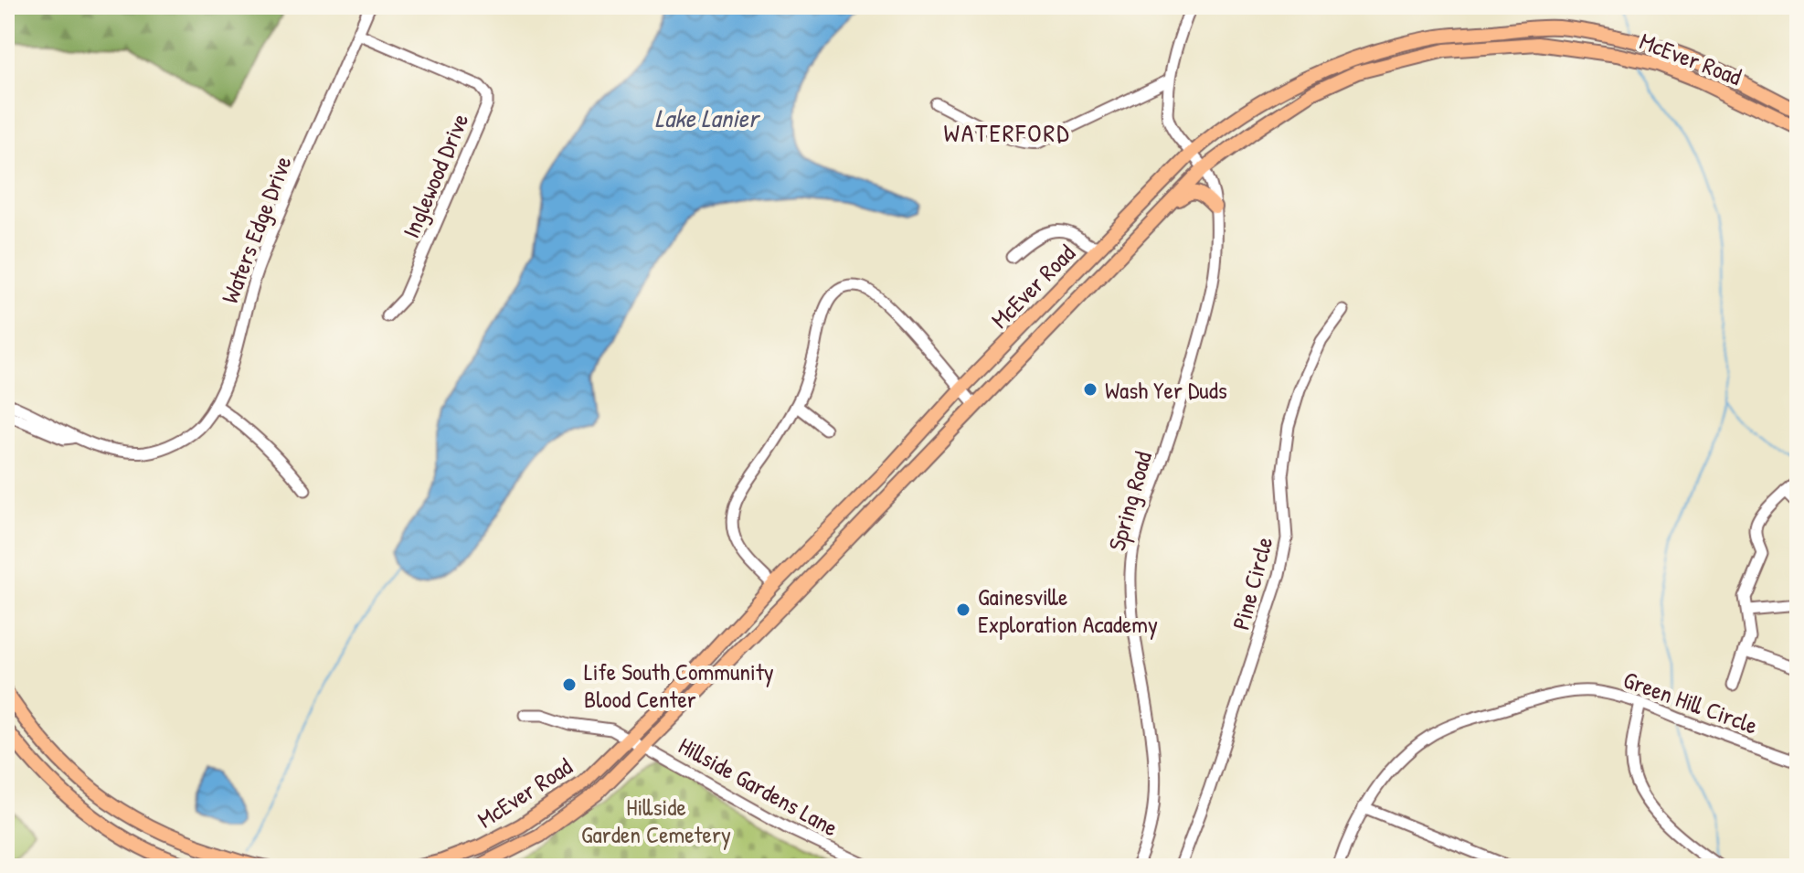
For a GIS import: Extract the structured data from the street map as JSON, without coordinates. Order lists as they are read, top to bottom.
{
  "streets": {
    "main road": ["McEver Road"],
    "street": [
      "Inglewood Drive",
      "Waters Edge Drive",
      "Spring Road",
      "Pine Circle",
      "Green Hill Circle",
      "Hillside Gardens Lane"
    ]
  },
  "crossings": [
    ["McEver Road", "Spring Road"],
    ["McEver Road", "Hillside Gardens Lane"],
    ["Inglewood Drive", "Waters Edge Drive"]
  ],
  "districts": ["WATERFORD"],
  "water": ["Lake Lanier"],
  "parks": ["Hillside Garden Cemetery"],
  "places": ["Wash Yer Duds", "Gainesville Exploration Academy", "Life South Community Blood Center"]
}
